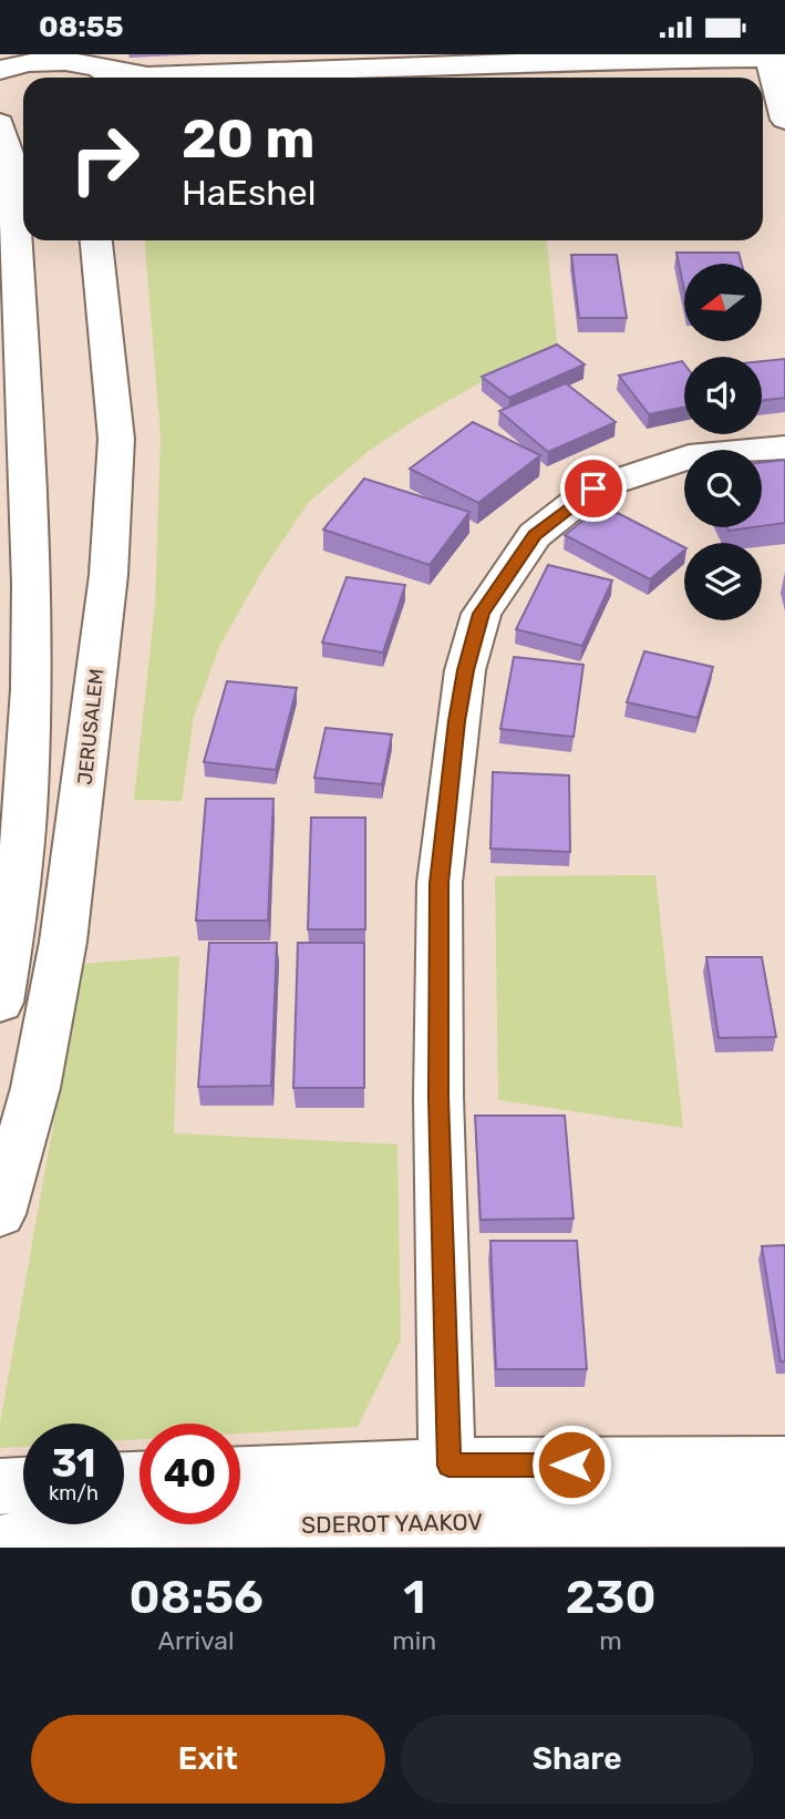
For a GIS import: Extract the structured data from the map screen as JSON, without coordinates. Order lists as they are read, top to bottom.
{
  "streets": {
    "street": ["JERUSALEM", "SDEROT YAAKOV"]
  },
  "north": "left",
  "page": {
    "status": "08:55",
    "turn": ["20 m", "HaEshel"],
    "speed": "31 km/h",
    "limit": "40",
    "eta": [
      "08:56",
      "Arrival",
      "1",
      "min",
      "230",
      "m"
    ],
    "buttons": ["Exit", "Share"]
  }
}
